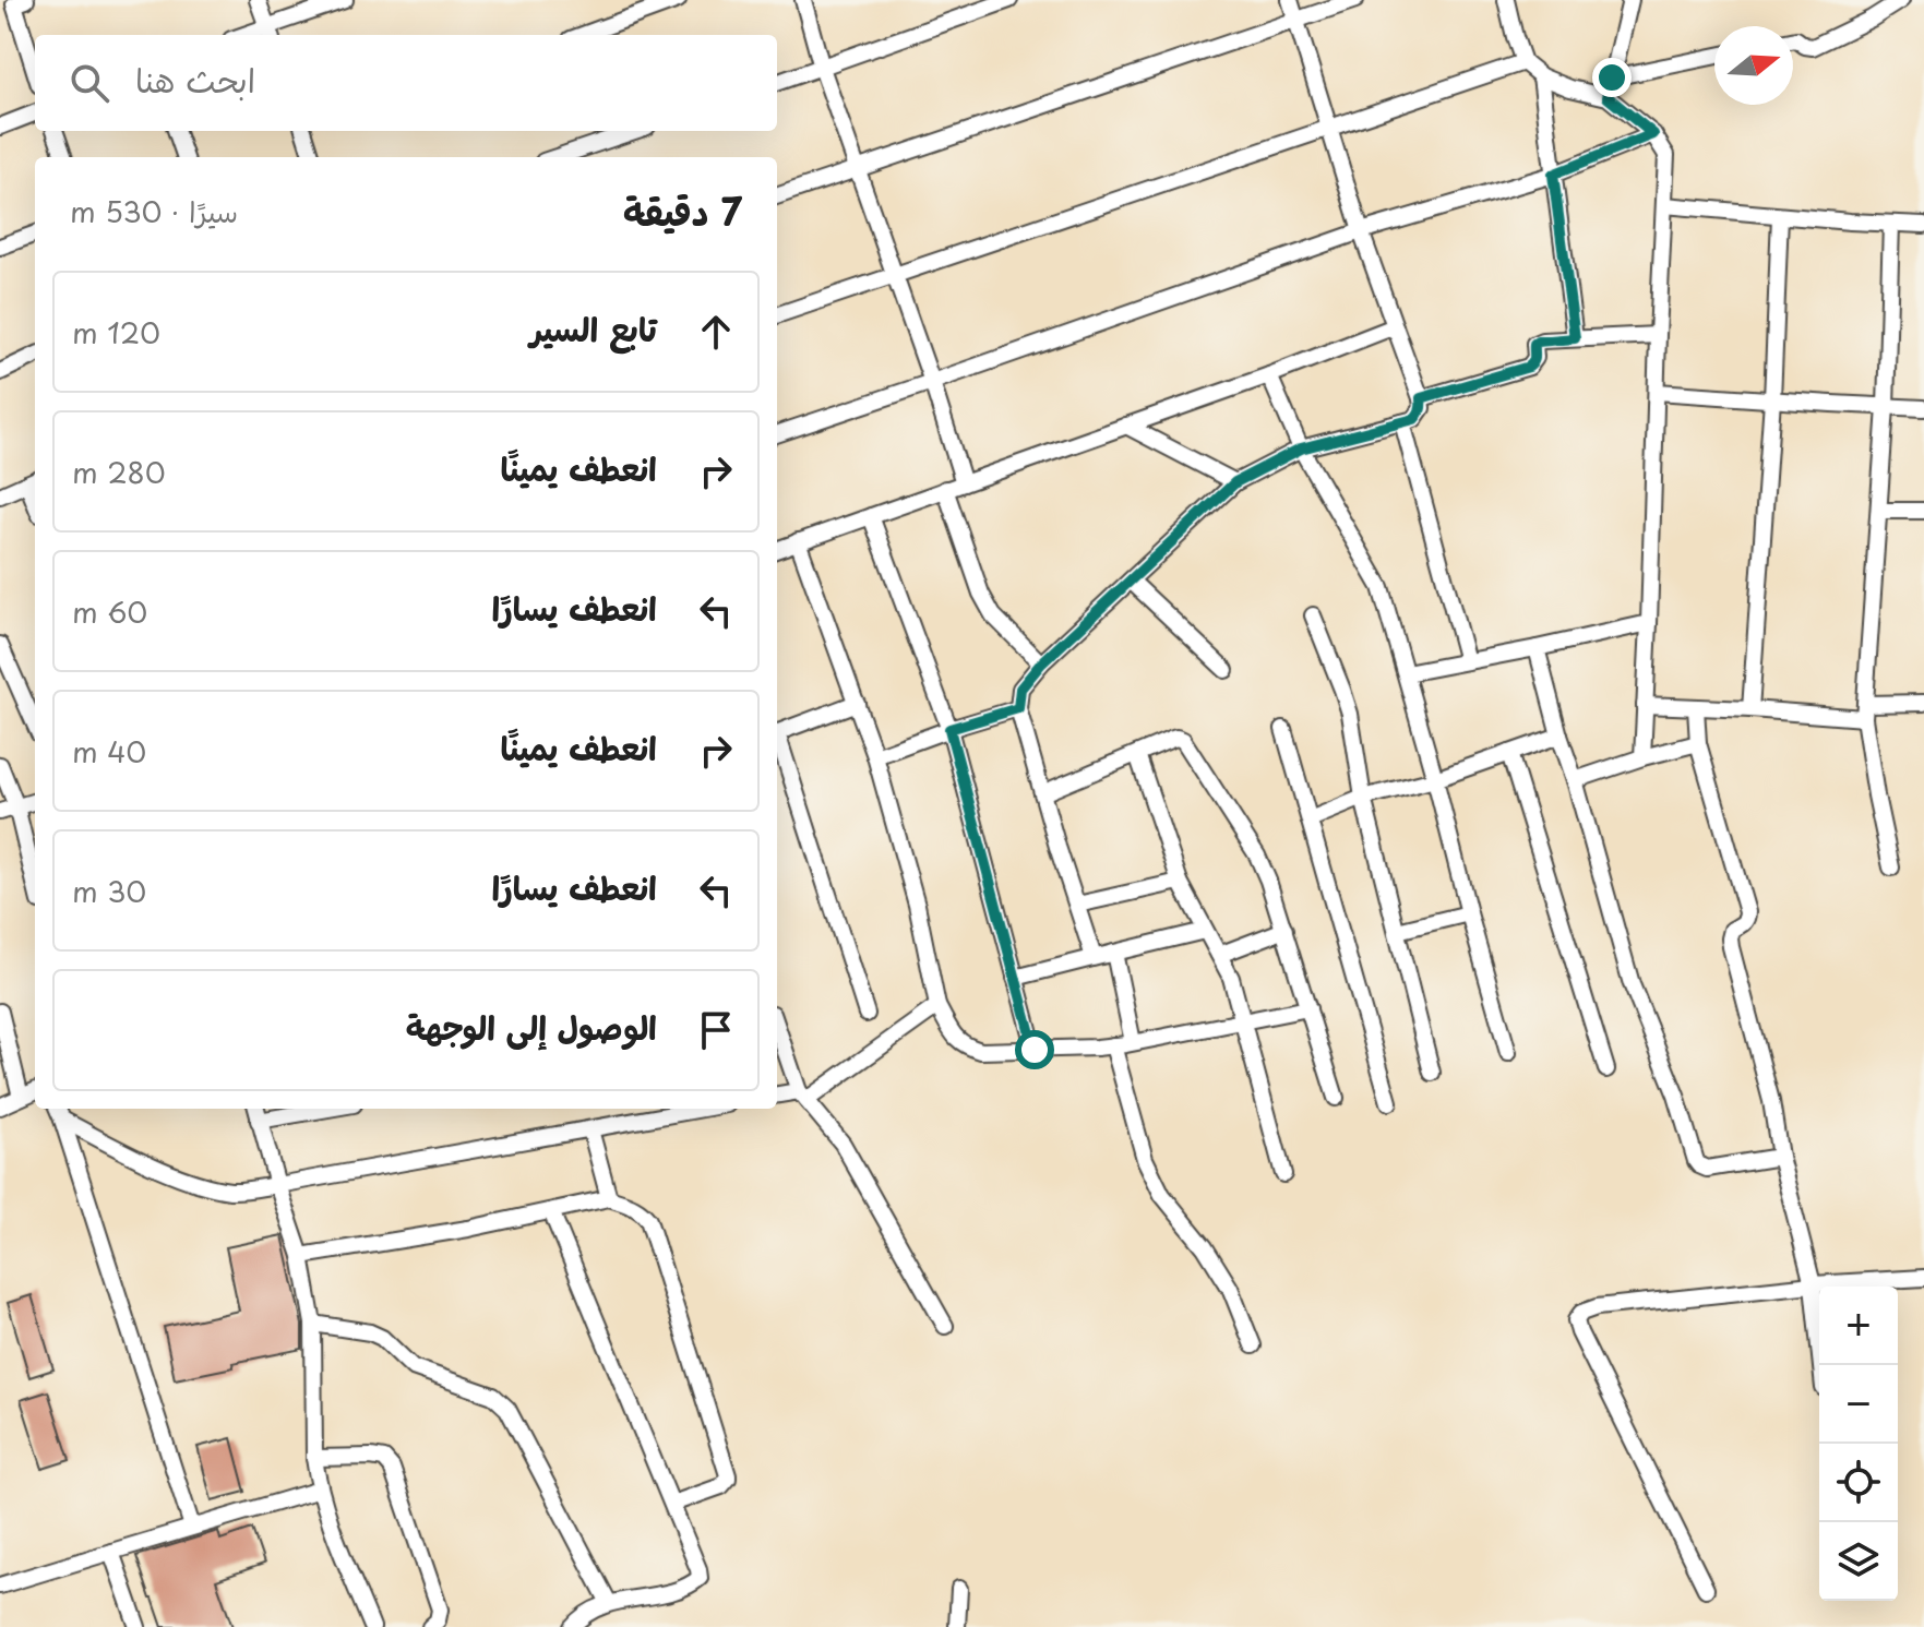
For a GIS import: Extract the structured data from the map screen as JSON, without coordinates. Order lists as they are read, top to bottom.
{
  "north": "right",
  "page": {
    "search": "ابحث هنا",
    "heading": ["7 دقيقة", "سيرًا · 530 m"],
    "list": [
      ["تابع السير", "120 m"],
      ["انعطف يمينًا", "280 m"],
      ["انعطف يسارًا", "60 m"],
      ["انعطف يمينًا", "40 m"],
      ["انعطف يسارًا", "30 m"],
      "الوصول إلى الوجهة"
    ],
    "map_buttons": ["+", "−"]
  }
}
